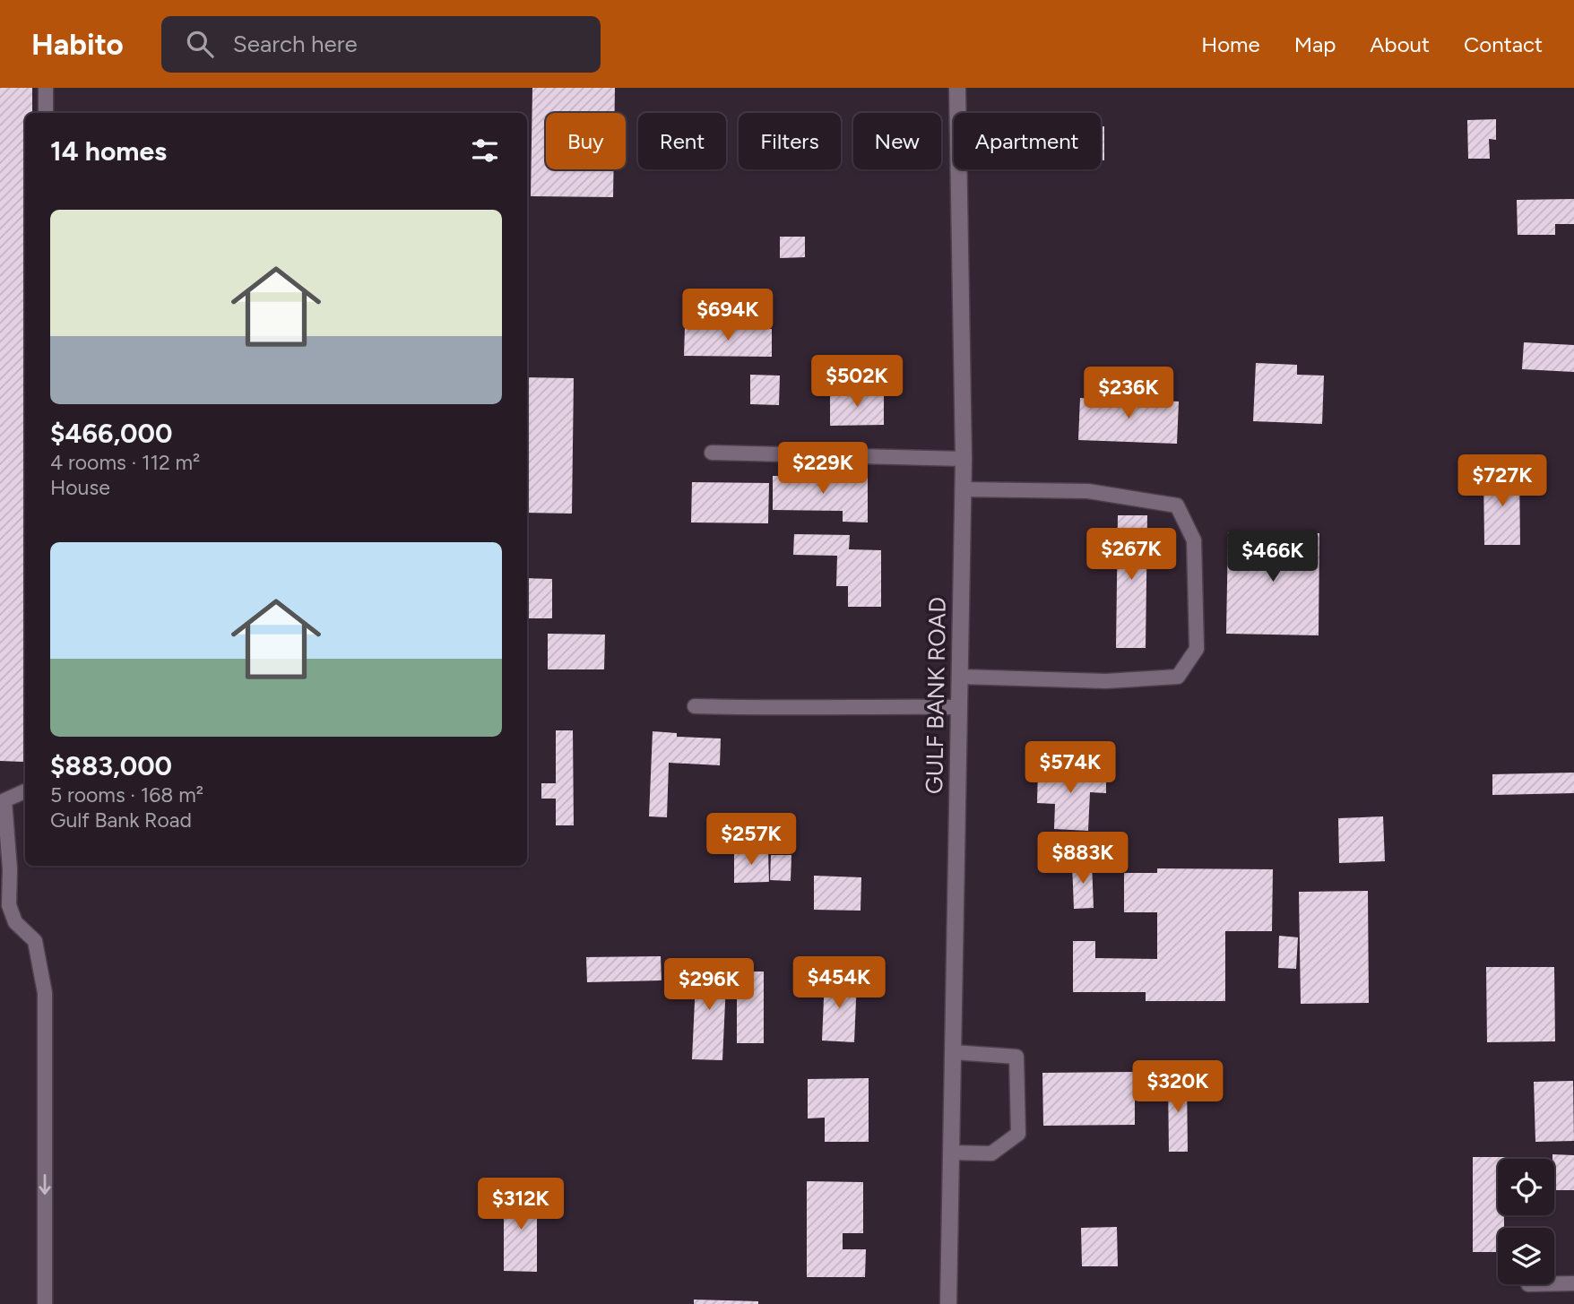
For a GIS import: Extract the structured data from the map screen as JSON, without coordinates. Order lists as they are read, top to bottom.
{
  "streets": {
    "main road": ["GULF BANK ROAD"]
  },
  "page": {
    "header": "Habito",
    "search": "Search here",
    "nav": [
      "Home",
      "Map",
      "About",
      "Contact"
    ],
    "chip": [
      "Buy",
      "Rent",
      "Filters",
      "New",
      "Apartment"
    ],
    "heading": "14 homes",
    "list": [
      {
        "name": "$466,000",
        "note": "4 rooms · 112 m² · House"
      },
      {
        "name": "$883,000",
        "note": "5 rooms · 168 m² · Gulf Bank Road"
      }
    ],
    "price": [
      "$694K",
      "$502K",
      "$236K",
      "$229K",
      "$727K",
      "$267K",
      "$466K",
      "$574K",
      "$257K",
      "$883K",
      "$454K",
      "$296K",
      "$320K",
      "$312K"
    ]
  }
}
